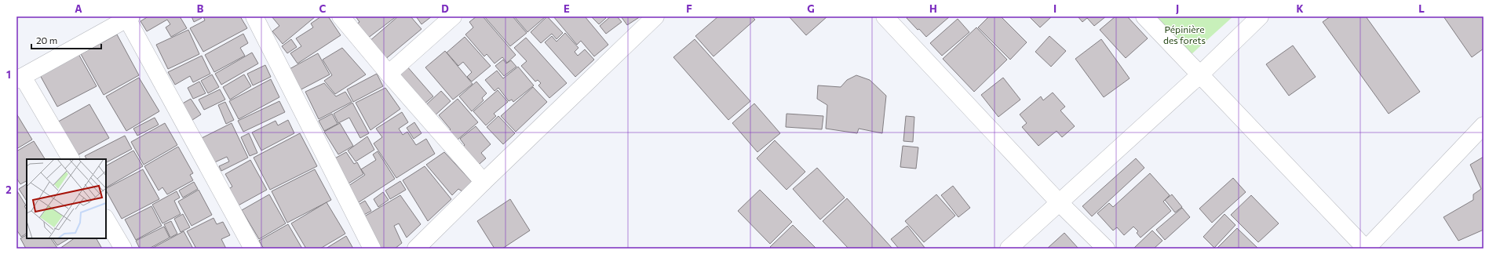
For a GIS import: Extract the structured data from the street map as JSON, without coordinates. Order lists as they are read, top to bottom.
{
  "parks": ["Pépinière des forets"],
  "scale_bar": "20 m",
  "grid": {
    "columns": [
      "A",
      "B",
      "C",
      "D",
      "E",
      "F",
      "G",
      "H",
      "I",
      "J",
      "K",
      "L"
    ],
    "rows": ["1", "2"]
  }
}
